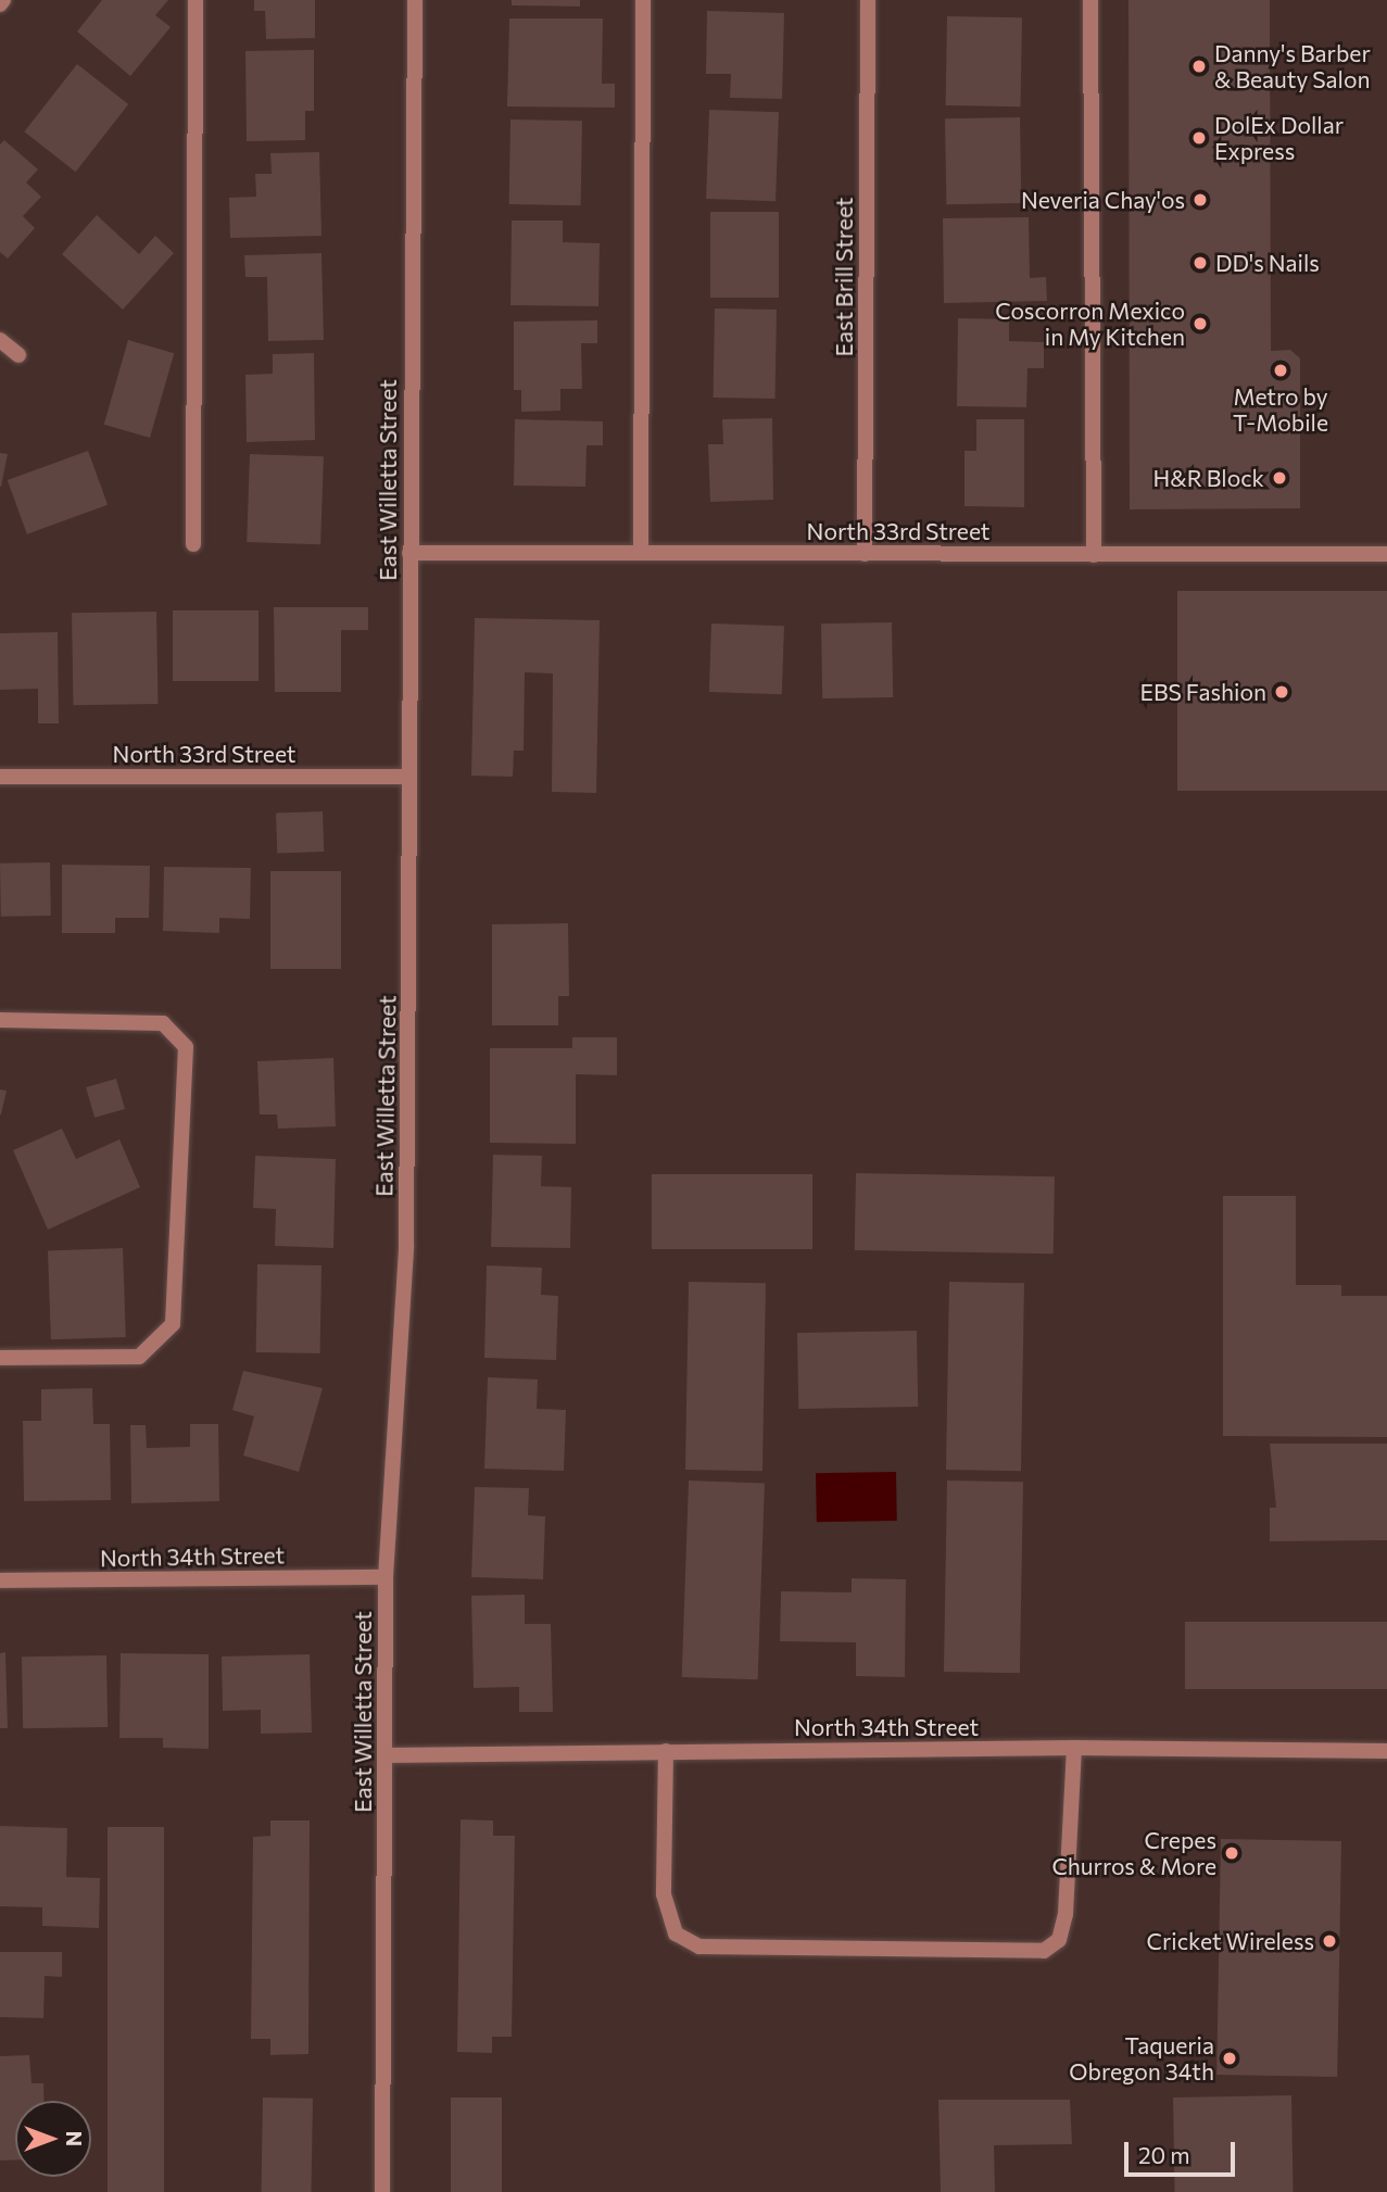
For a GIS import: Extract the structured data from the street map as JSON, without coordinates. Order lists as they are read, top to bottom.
{
  "streets": {
    "street": [
      "East Brill Street",
      "East Willetta Street",
      "North 33rd Street",
      "North 34th Street"
    ]
  },
  "crossings": [
    ["East Brill Street", "North 33rd Street"],
    ["East Willetta Street", "North 33rd Street"],
    ["East Willetta Street", "North 34th Street"]
  ],
  "places": [
    "Danny's Barber & Beauty Salon",
    "DolEx Dollar Express",
    "Neveria Chay'os",
    "DD's Nails",
    "Coscorron Mexico in My Kitchen",
    "Metro by T-Mobile",
    "H&R Block",
    "EBS Fashion",
    "Crepes Churros & More",
    "Cricket Wireless",
    "Taqueria Obregon 34th"
  ],
  "scale_bar": "20 m",
  "north": "right"
}
